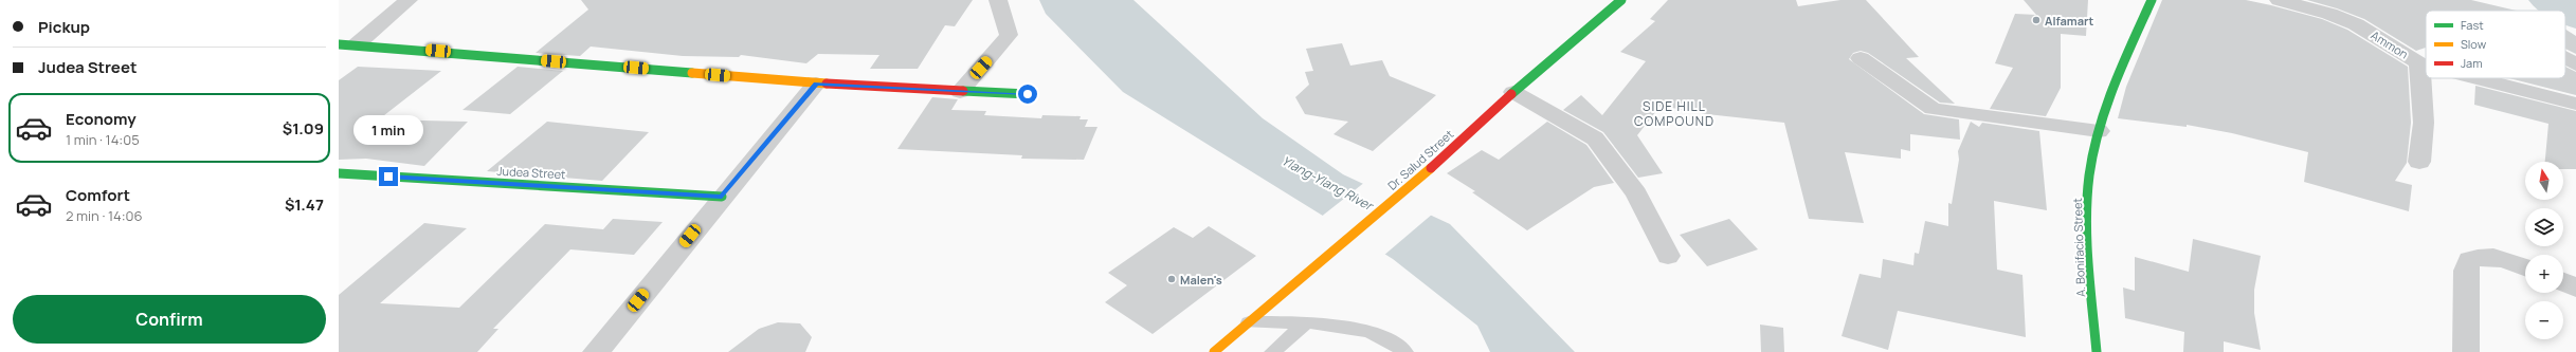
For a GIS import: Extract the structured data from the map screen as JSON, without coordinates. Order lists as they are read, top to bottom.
{
  "streets": {
    "main road": ["Dr. Salud Street", "Judea Street", "A. Bonifacio Street"],
    "street": ["Ammon"]
  },
  "districts": ["SIDE HILL COMPOUND"],
  "water": ["Ylang-Ylang River"],
  "places": ["Alfamart", "Malen's"],
  "legend": ["Fast", "Slow", "Jam"],
  "north": "top",
  "page": {
    "banner": ["Pickup", "Judea Street"],
    "list": [
      {
        "name": "Economy",
        "note": "1 min · 14:05",
        "value": "$1.09"
      },
      {
        "name": "Comfort",
        "note": "2 min · 14:06",
        "value": "$1.47"
      }
    ],
    "bubble": "1 min",
    "map_buttons": ["+", "−"],
    "buttons": "Confirm"
  }
}
